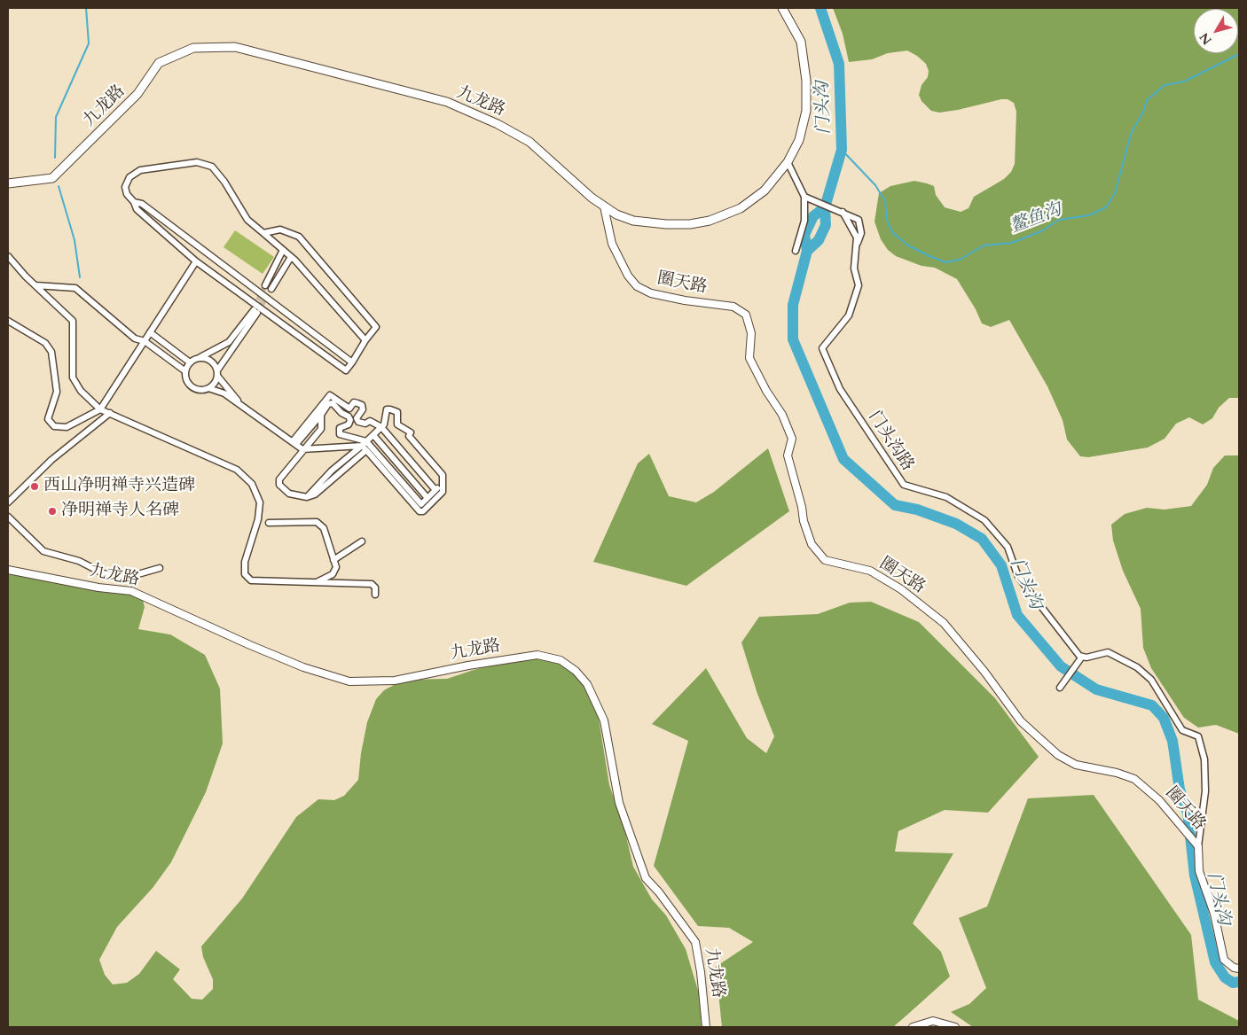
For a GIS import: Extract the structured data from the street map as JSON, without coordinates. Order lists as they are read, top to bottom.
{
  "streets": {
    "main road": ["九龙路"],
    "street": ["圈天路", "门头沟路"]
  },
  "crossings": [
    ["九龙路", "圈天路"]
  ],
  "water": ["门头沟", "鳌鱼沟"],
  "places": ["西山净明禅寺兴造碑", "净明禅寺人名碑"],
  "north": "bottom left"
}
